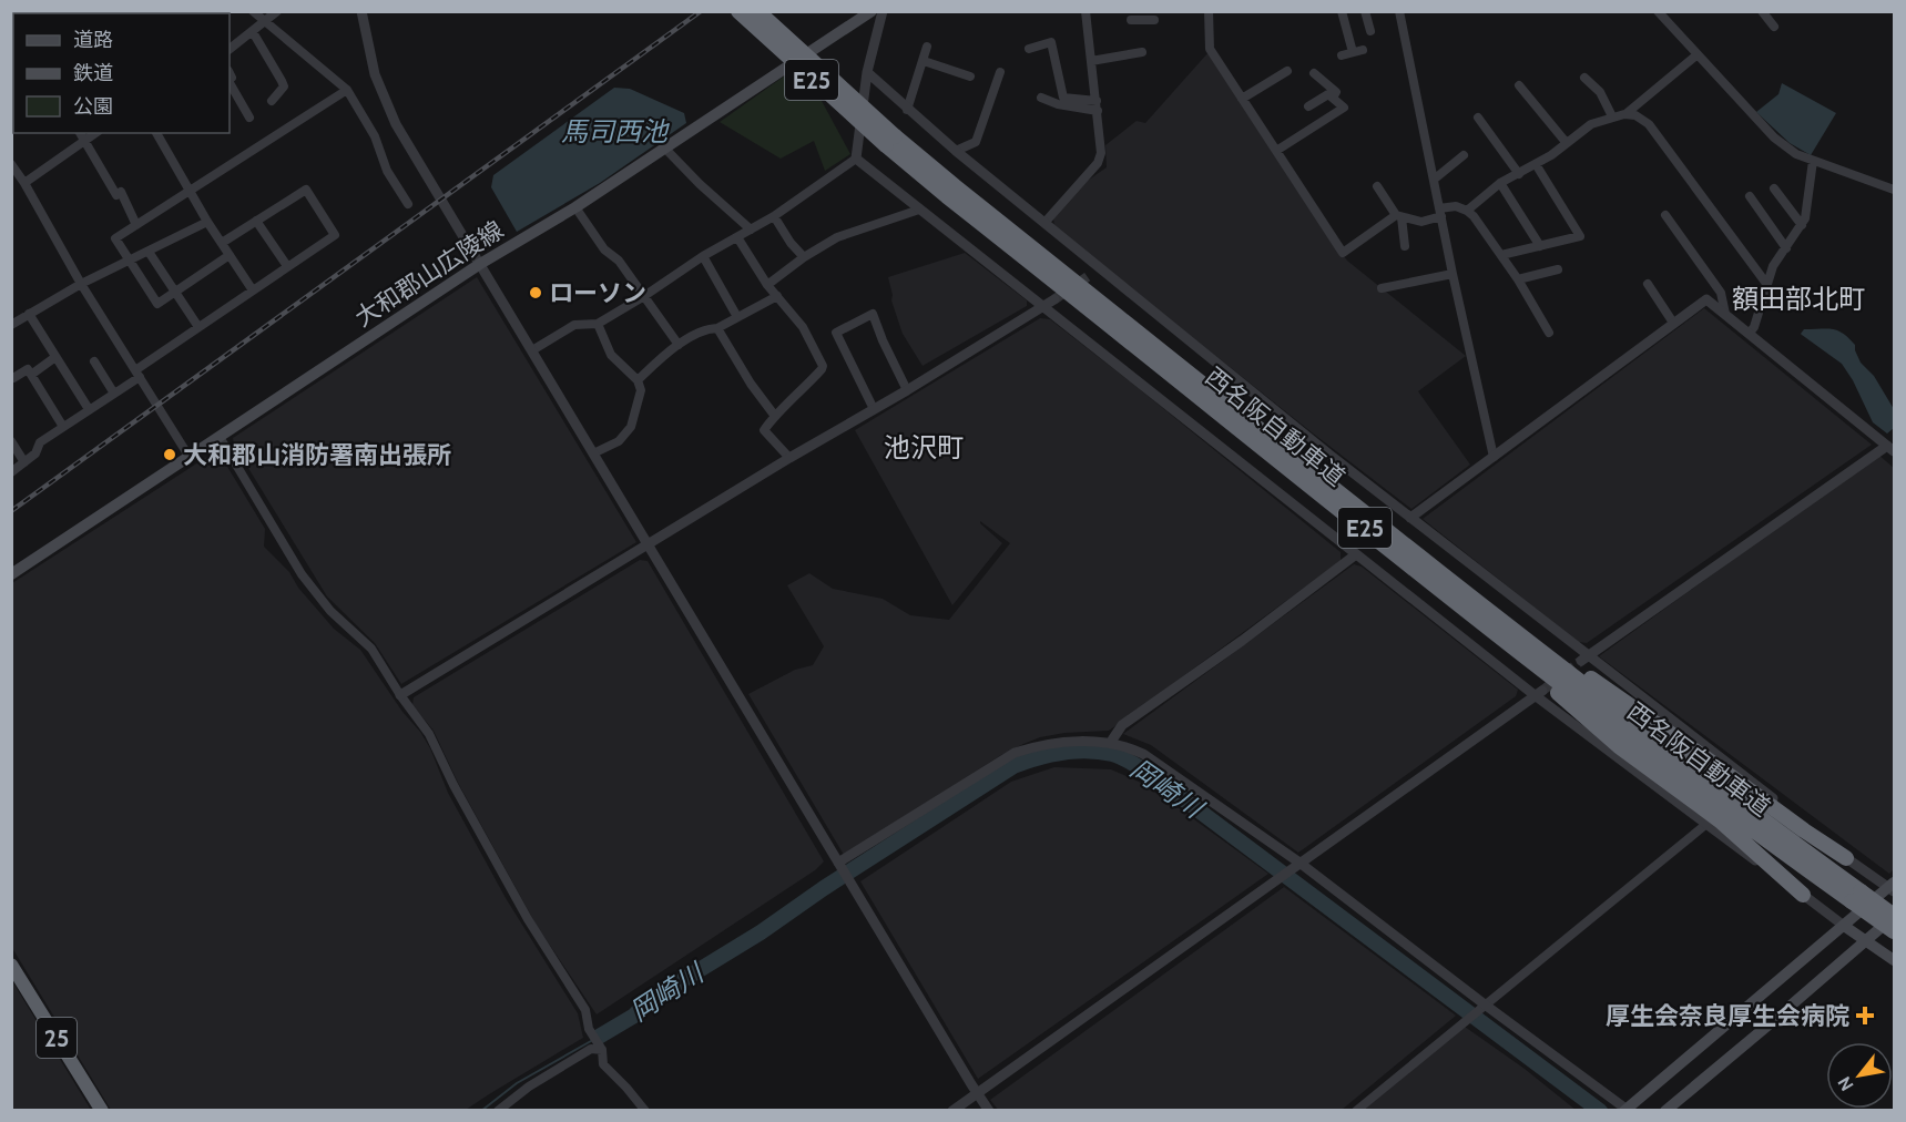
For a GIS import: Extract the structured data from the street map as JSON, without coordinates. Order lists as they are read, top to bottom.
{
  "streets": {
    "highway": ["E25", "西名阪自動車道", "25"],
    "main road": ["大和郡山広陵線"]
  },
  "districts": ["額田部北町", "池沢町"],
  "water": ["馬司西池", "岡崎川"],
  "places": {
    "other": ["ローソン", "大和郡山消防署南出張所"],
    "health": ["厚生会奈良厚生会病院"]
  },
  "legend": ["道路", "鉄道", "公園"],
  "north": "bottom left"
}
